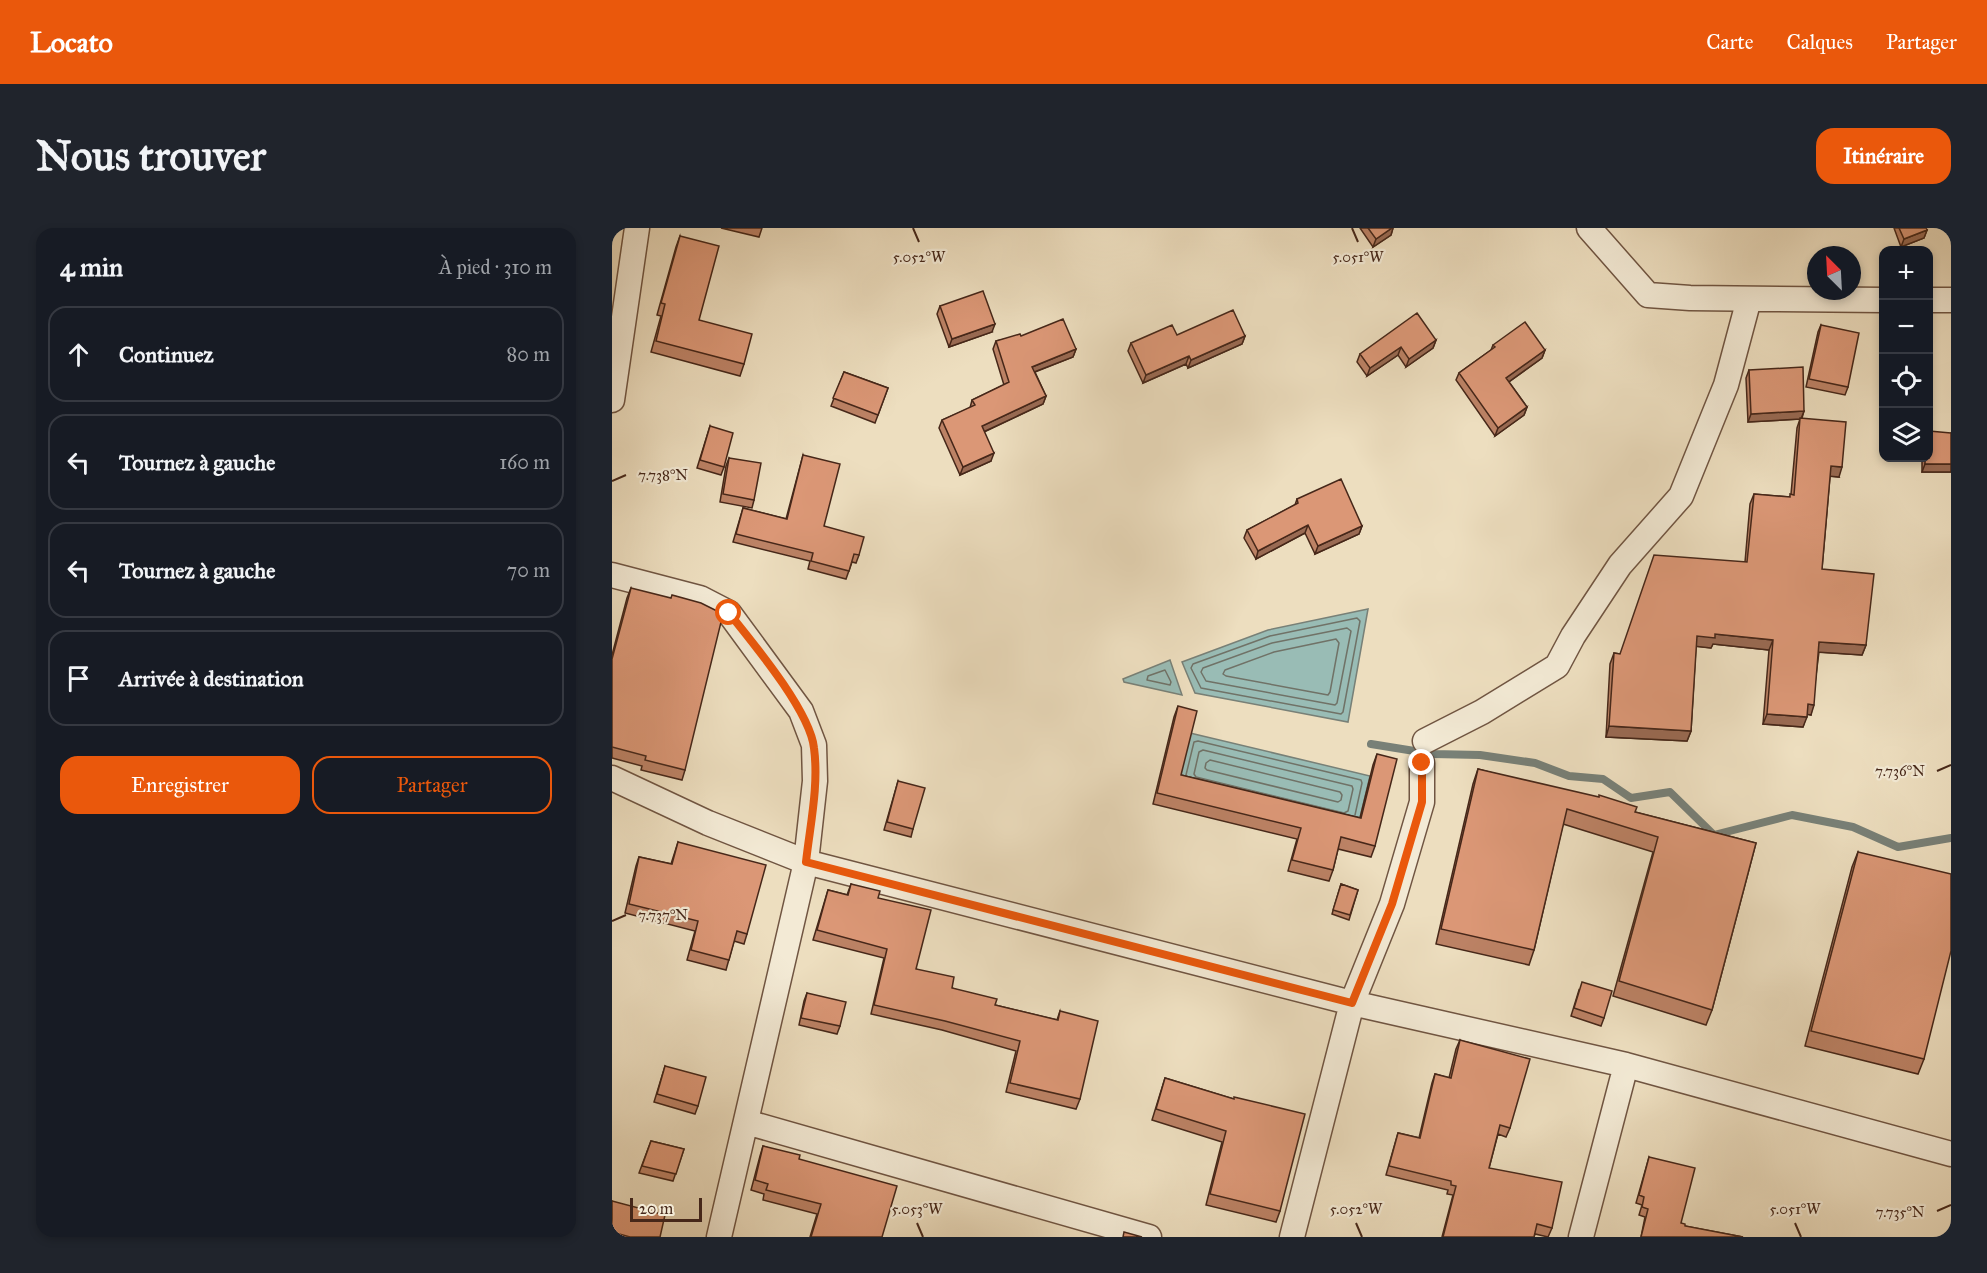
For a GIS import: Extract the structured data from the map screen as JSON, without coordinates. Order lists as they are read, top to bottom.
{
  "scale_bar": "20 m",
  "north": "top left",
  "page": {
    "header": "Locato",
    "nav": ["Carte", "Calques", "Partager"],
    "buttons": [
      "Itinéraire",
      ["Enregistrer", "Partager"]
    ],
    "title": "Nous trouver",
    "heading": ["4 min", "À pied · 310 m"],
    "map_buttons": ["+", "−"],
    "list": [
      ["Continuez", "80 m"],
      ["Tournez à gauche", "160 m"],
      ["Tournez à gauche", "70 m"],
      "Arrivée à destination"
    ],
    "scale": "20 m"
  },
  "coordinates": [
    "5.052°W",
    "5.051°W",
    "7.738°N",
    "7.736°N",
    "7.737°N",
    "5.053°W",
    "7.735°N"
  ]
}
